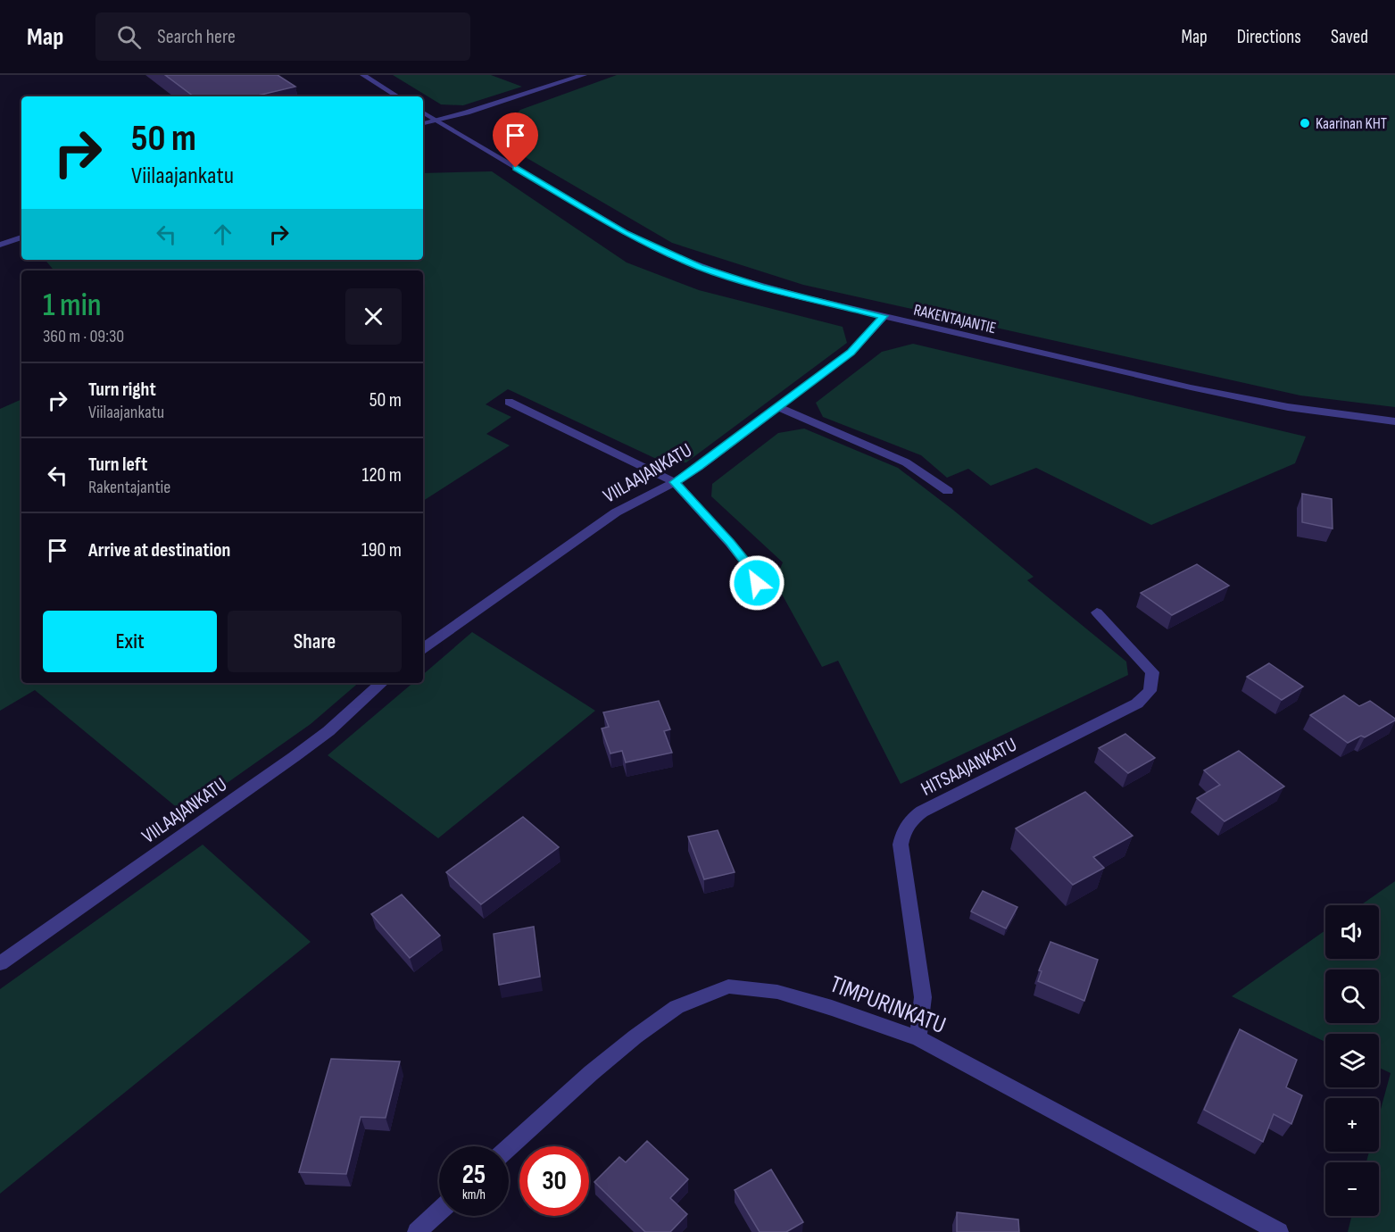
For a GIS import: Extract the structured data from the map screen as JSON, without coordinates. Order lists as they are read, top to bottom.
{
  "streets": {
    "street": [
      "RAKENTAJANTIE",
      "VIILAAJANKATU",
      "HITSAAJANKATU",
      "TIMPURINKATU"
    ]
  },
  "crossings": [
    ["RAKENTAJANTIE", "VIILAAJANKATU"],
    ["HITSAAJANKATU", "TIMPURINKATU"]
  ],
  "places": ["Kaarinan KHT"],
  "page": {
    "header": "Map",
    "search": "Search here",
    "nav": ["Map", "Directions", "Saved"],
    "turn": ["50 m", "Viilaajankatu"],
    "heading": ["1 min", "360 m · 09:30"],
    "list": [
      {
        "name": "Turn right",
        "note": "Viilaajankatu",
        "value": "50 m"
      },
      {
        "name": "Turn left",
        "note": "Rakentajantie",
        "value": "120 m"
      },
      {
        "name": "Arrive at destination",
        "value": "190 m"
      }
    ],
    "buttons": ["Exit", "Share"],
    "map_buttons": ["+", "−"],
    "speed": "25 km/h",
    "limit": "30"
  }
}
